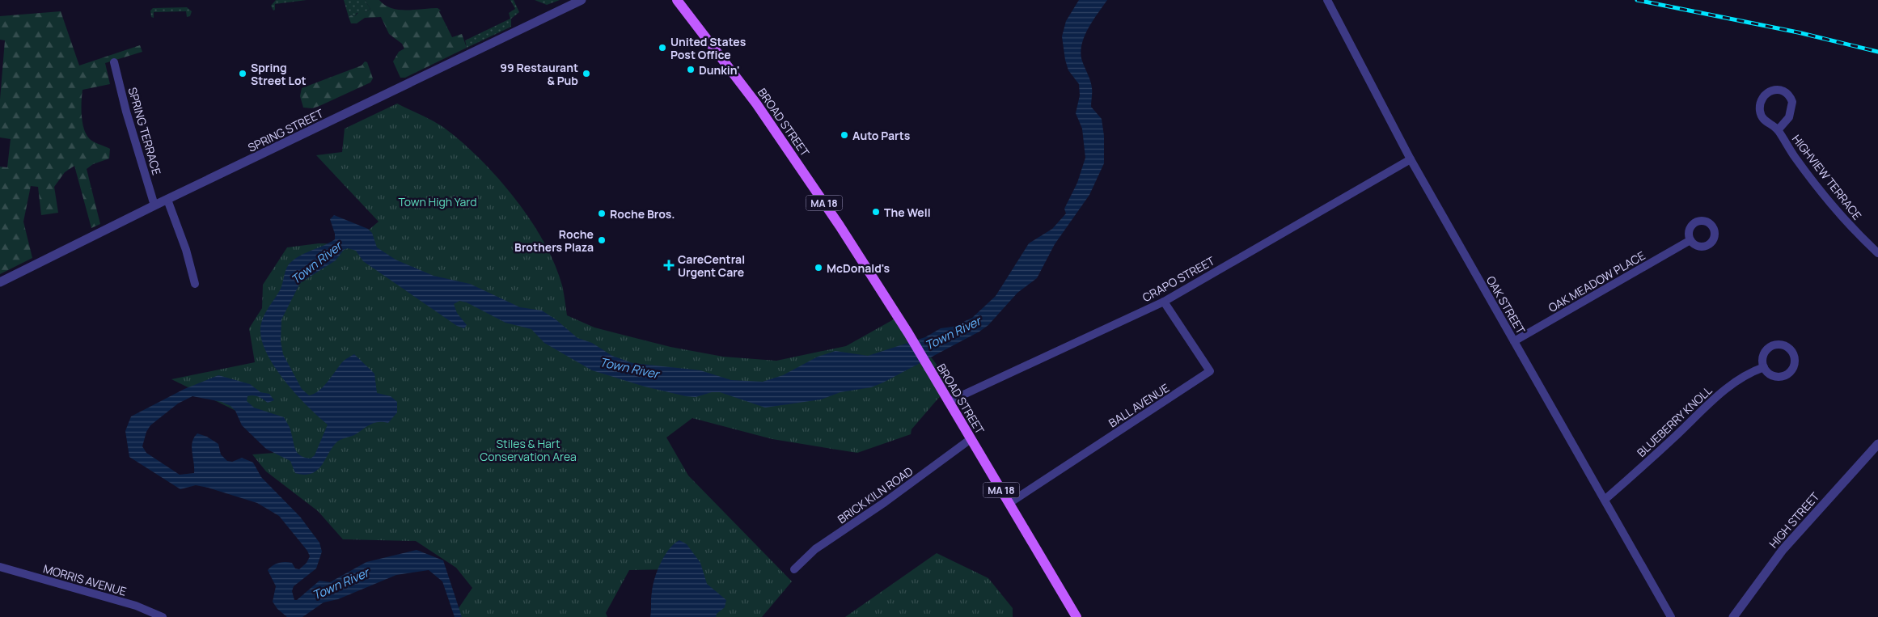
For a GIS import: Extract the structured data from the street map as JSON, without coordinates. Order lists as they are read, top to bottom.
{
  "streets": {
    "main road": ["BROAD STREET", "MA 18"],
    "street": [
      "SPRING STREET",
      "SPRING TERRACE",
      "HIGHVIEW TERRACE",
      "CRAPO STREET",
      "OAK MEADOW PLACE",
      "OAK STREET",
      "BALL AVENUE",
      "BLUEBERRY KNOLL",
      "BRICK KILN ROAD",
      "HIGH STREET",
      "MORRIS AVENUE"
    ]
  },
  "crossings": [
    ["BROAD STREET", "CRAPO STREET"],
    ["BROAD STREET", "BALL AVENUE"],
    ["BROAD STREET", "BRICK KILN ROAD"],
    ["SPRING STREET", "SPRING TERRACE"],
    ["CRAPO STREET", "OAK STREET"],
    ["CRAPO STREET", "BALL AVENUE"],
    ["OAK MEADOW PLACE", "OAK STREET"],
    ["OAK STREET", "BLUEBERRY KNOLL"]
  ],
  "water": ["Town River"],
  "parks": ["Town High Yard", "Stiles & Hart Conservation Area"],
  "places": {
    "other": [
      "United States Post Office",
      "Dunkin'",
      "Spring Street Lot",
      "99 Restaurant & Pub",
      "Auto Parts",
      "The Well",
      "Roche Bros.",
      "Roche Brothers Plaza",
      "McDonald's"
    ],
    "health": ["CareCentral Urgent Care"]
  }
}
